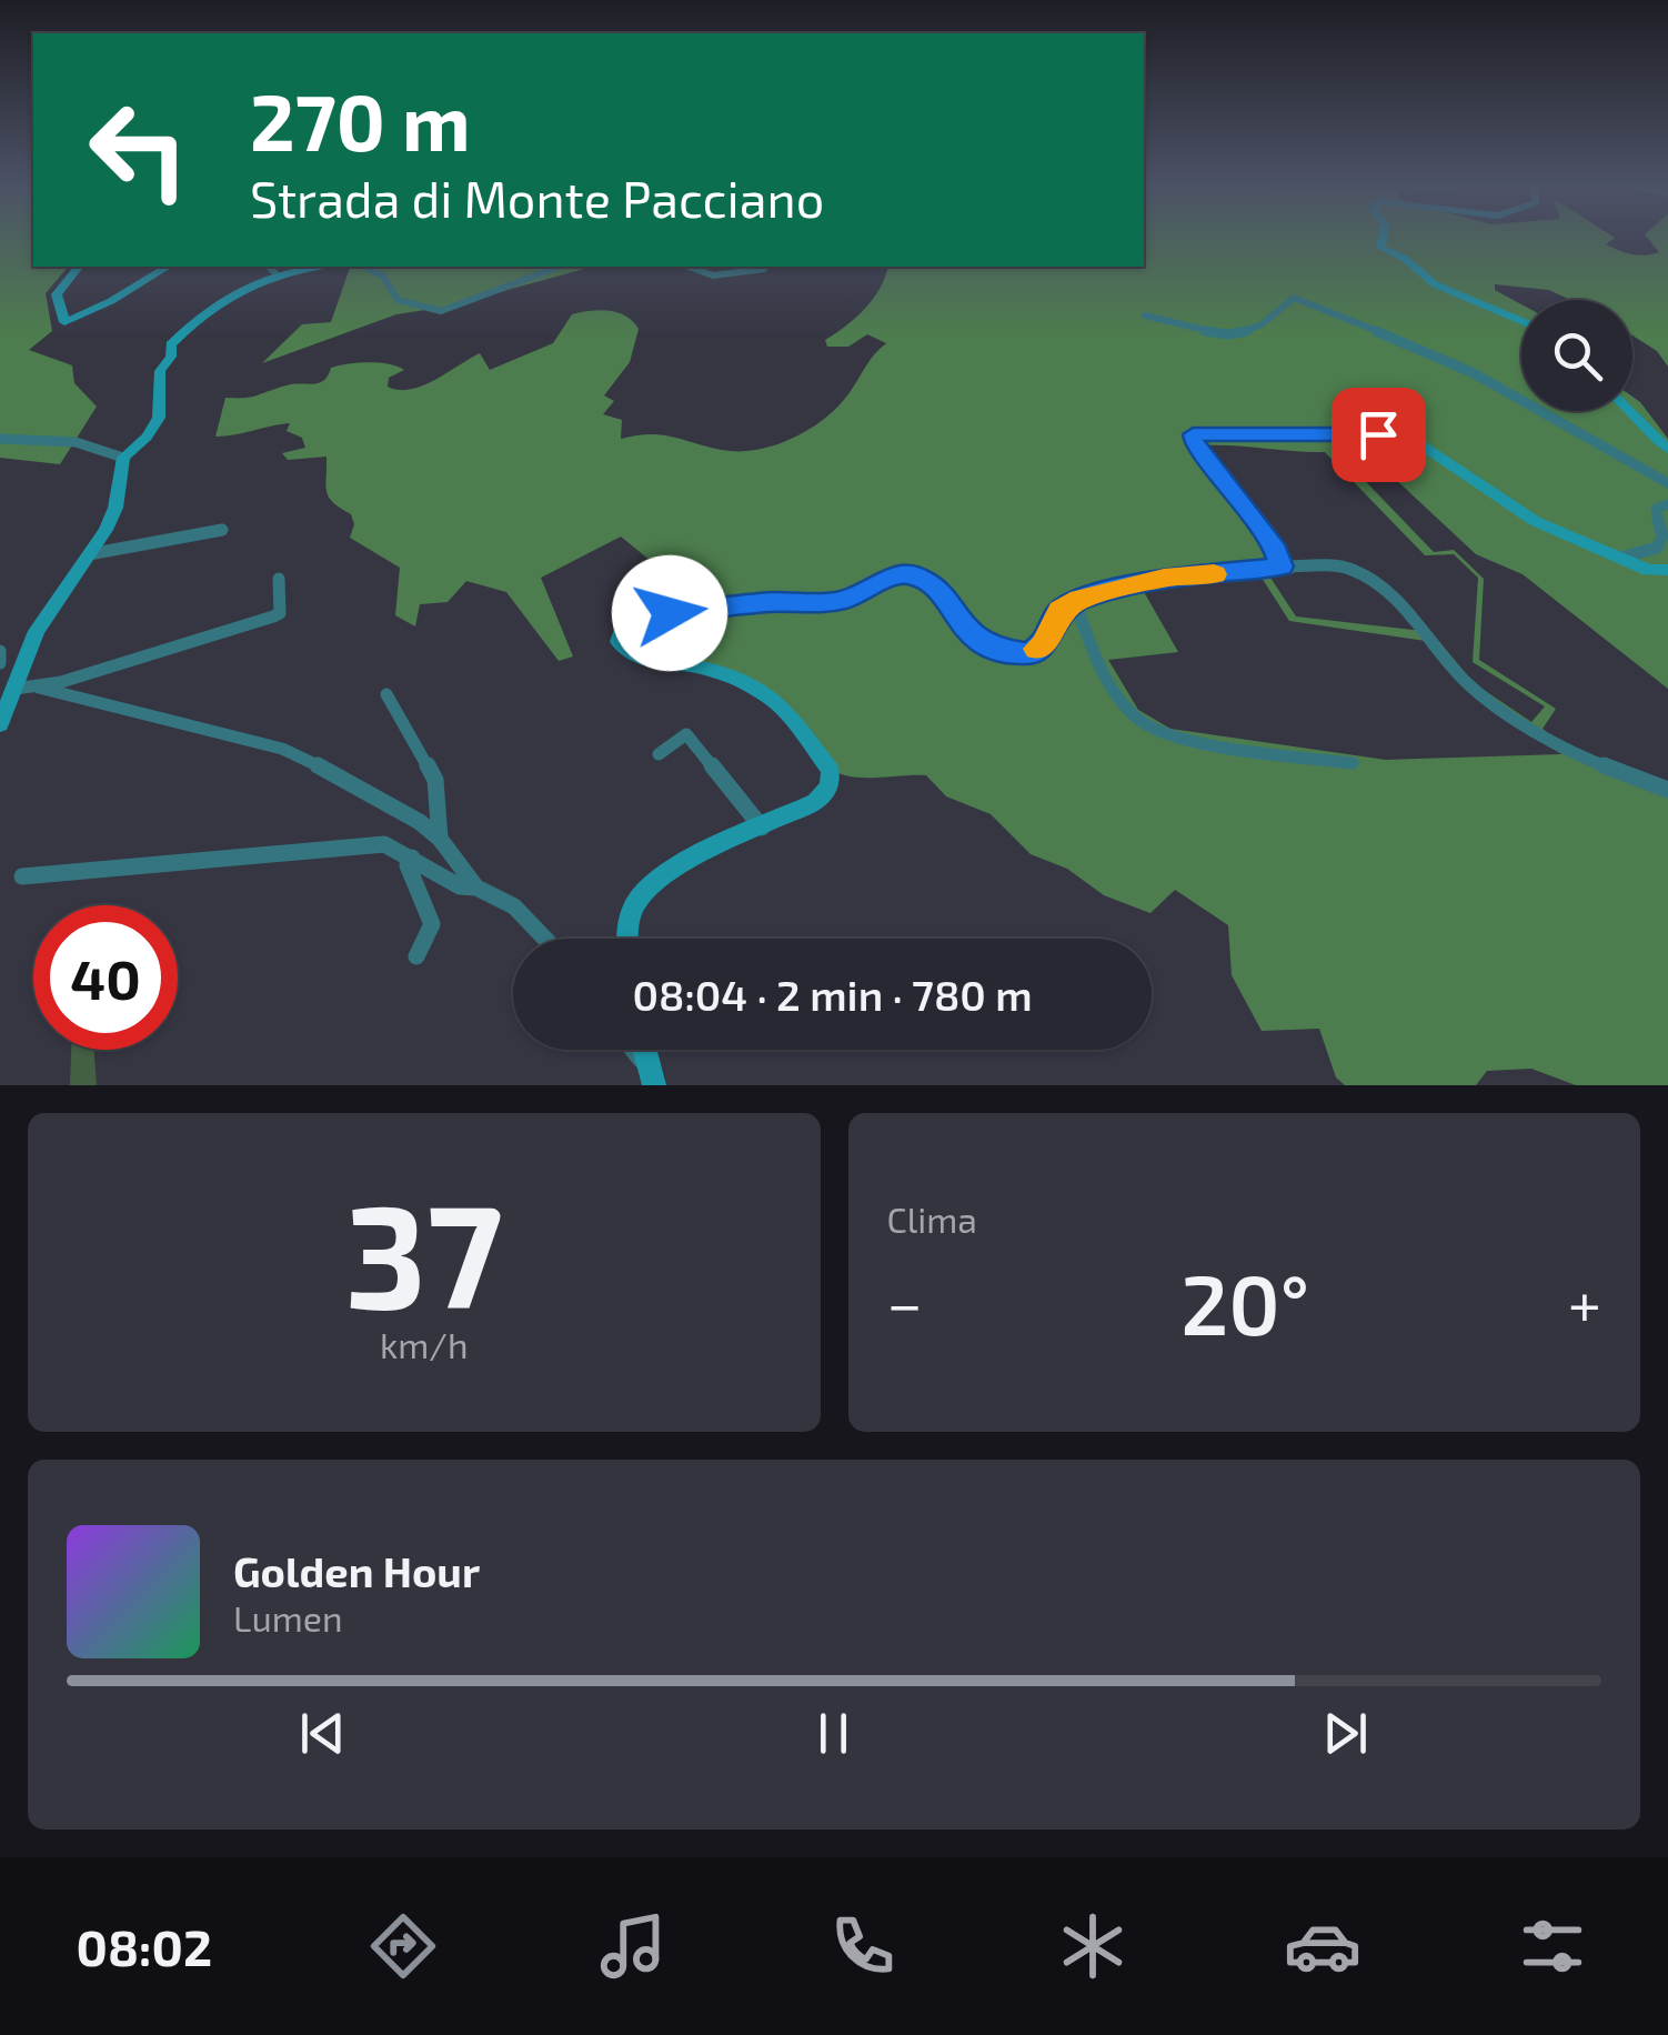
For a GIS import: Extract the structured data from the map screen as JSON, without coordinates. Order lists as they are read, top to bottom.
{
  "page": {
    "turn": ["270 m", "Strada di Monte Pacciano"],
    "limit": "40",
    "trip": "08:04 · 2 min · 780 m",
    "tile": [
      ["37", "km/h"],
      "Clima"
    ],
    "heat": ["−", "20°", "+"],
    "song": ["Golden Hour", "Lumen"],
    "tabs": "08:02"
  }
}
